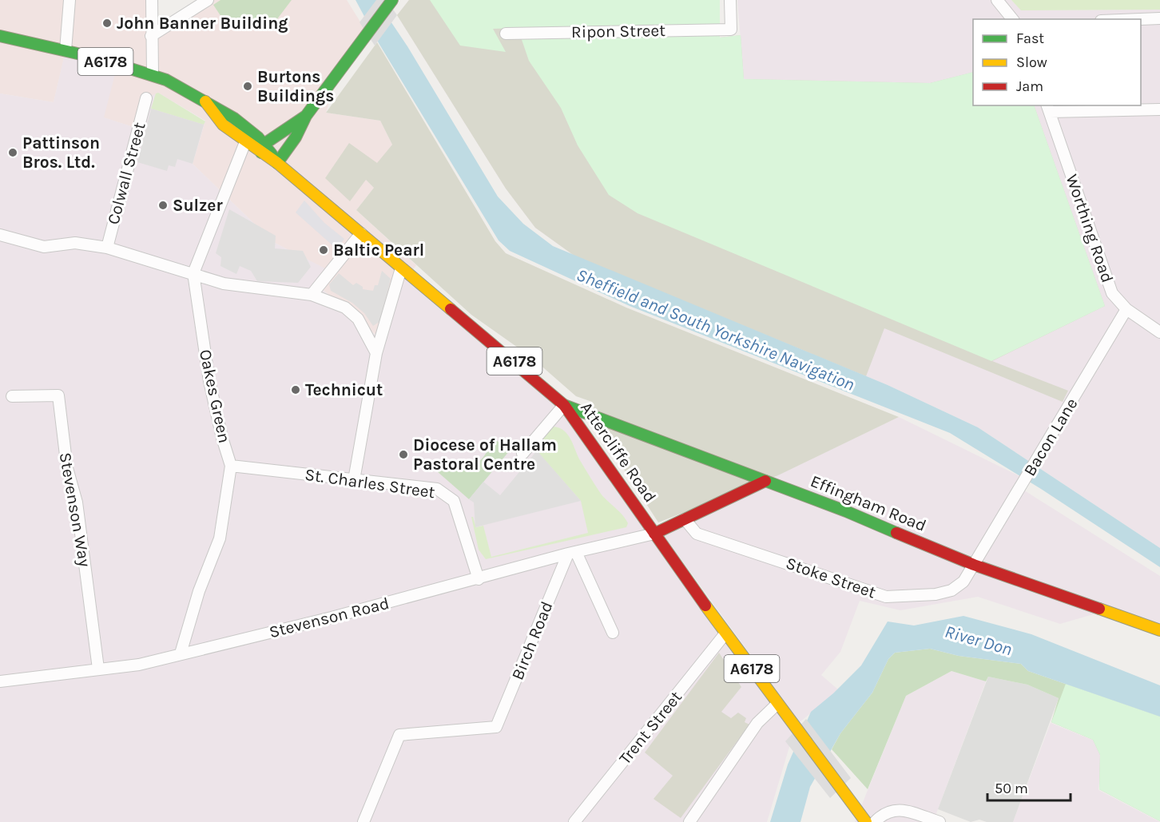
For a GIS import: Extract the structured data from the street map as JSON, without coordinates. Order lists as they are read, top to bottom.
{
  "streets": {
    "main road": ["A6178", "Attercliffe Road", "Effingham Road"],
    "street": [
      "Ripon Street",
      "Colwall Street",
      "Worthing Road",
      "Oakes Green",
      "Bacon Lane",
      "St. Charles Street",
      "Stevenson Way",
      "Stoke Street",
      "Stevenson Road",
      "Birch Road",
      "Trent Street"
    ]
  },
  "crossings": [
    ["Worthing Road", "Bacon Lane"],
    ["Oakes Green", "Attercliffe Road"],
    ["Oakes Green", "St. Charles Street"],
    ["Oakes Green", "Stevenson Road"],
    ["Bacon Lane", "Effingham Road"],
    ["Bacon Lane", "Stoke Street"],
    ["Attercliffe Road", "Effingham Road"],
    ["Attercliffe Road", "Stevenson Road"],
    ["Attercliffe Road", "Trent Street"],
    ["St. Charles Street", "Stevenson Road"],
    ["Effingham Road", "Stoke Street"],
    ["Stevenson Way", "Stevenson Road"],
    ["Stevenson Road", "Birch Road"]
  ],
  "water": ["Sheffield and South Yorkshire Navigation", "River Don"],
  "places": [
    "John Banner Building",
    "Burtons Buildings",
    "Pattinson Bros. Ltd.",
    "Sulzer",
    "Baltic Pearl",
    "Technicut",
    "Diocese of Hallam Pastoral Centre"
  ],
  "legend": ["Fast", "Slow", "Jam"],
  "scale_bar": "50 m"
}
